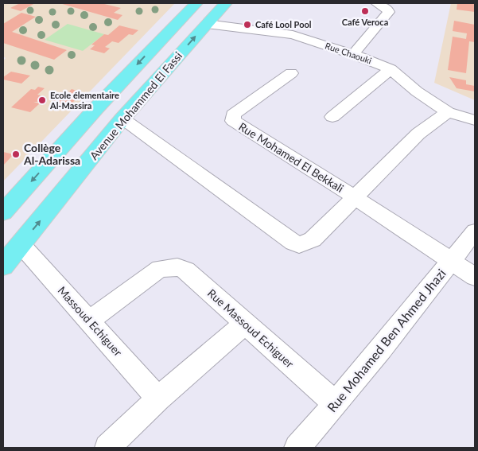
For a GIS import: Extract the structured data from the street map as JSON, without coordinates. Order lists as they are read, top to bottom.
{
  "streets": {
    "main road": ["Avenue Mohammed El Fassi"],
    "street": [
      "Rue Chaouki",
      "Rue Mohamed El Bekkali",
      "Massoud Echiguer",
      "Rue Massoud Echiguer",
      "Rue Mohamed Ben Ahmed Jhazi"
    ]
  },
  "crossings": [
    ["Rue Chaouki", "Avenue Mohammed El Fassi"],
    ["Rue Chaouki", "Rue Mohamed El Bekkali"],
    ["Avenue Mohammed El Fassi", "Rue Mohamed El Bekkali"],
    ["Avenue Mohammed El Fassi", "Massoud Echiguer"],
    ["Rue Mohamed El Bekkali", "Rue Mohamed Ben Ahmed Jhazi"],
    ["Massoud Echiguer", "Rue Massoud Echiguer"],
    ["Rue Massoud Echiguer", "Rue Mohamed Ben Ahmed Jhazi"]
  ],
  "places": [
    "Café Veroca",
    "Café Lool Pool",
    "Ecole élementaire Al-Massira",
    "Collège Al-Adarissa"
  ]
}
